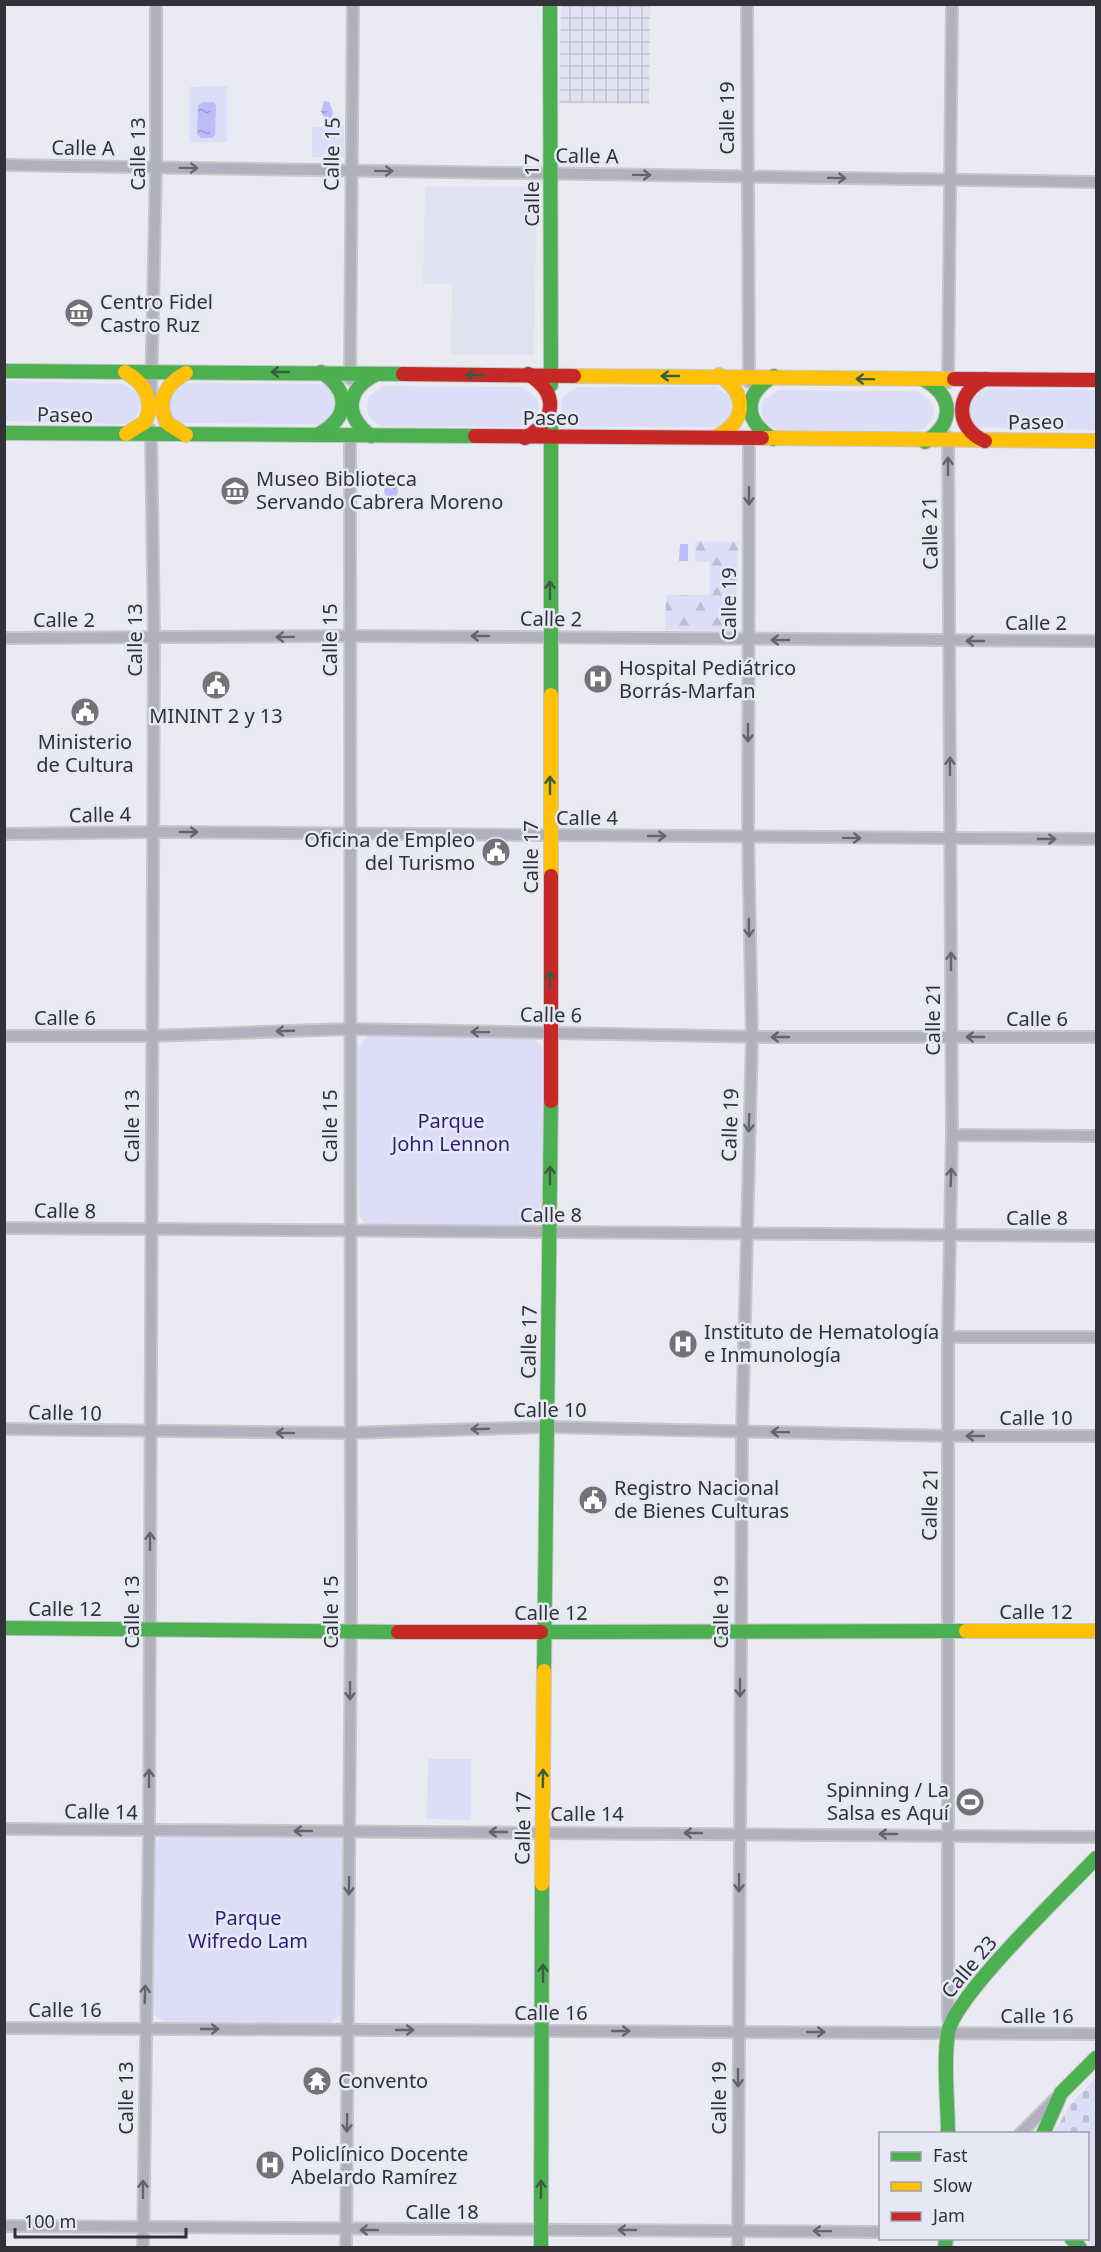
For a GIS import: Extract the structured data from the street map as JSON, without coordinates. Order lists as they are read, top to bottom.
{
  "streets": {
    "main road": [
      "Calle 19",
      "Calle 15",
      "Calle 17",
      "Paseo",
      "Calle 12",
      "Calle 23"
    ],
    "street": [
      "Calle A",
      "Calle 13",
      "Calle 21",
      "Calle 2",
      "Calle 4",
      "Calle 6",
      "Calle 8",
      "Calle 10",
      "Calle 14",
      "Calle 16",
      "Calle 18"
    ]
  },
  "crossings": [
    ["Calle 19", "Calle A"],
    ["Calle 19", "Paseo"],
    ["Calle 19", "Calle 2"],
    ["Calle 19", "Calle 4"],
    ["Calle 19", "Calle 6"],
    ["Calle 19", "Calle 8"],
    ["Calle 19", "Calle 10"],
    ["Calle 19", "Calle 12"],
    ["Calle 19", "Calle 14"],
    ["Calle 19", "Calle 16"],
    ["Calle 19", "Calle 18"],
    ["Calle A", "Calle 13"],
    ["Calle A", "Calle 15"],
    ["Calle A", "Calle 17"],
    ["Calle A", "Calle 21"],
    ["Calle 13", "Paseo"],
    ["Calle 13", "Calle 2"],
    ["Calle 13", "Calle 4"],
    ["Calle 13", "Calle 6"],
    ["Calle 13", "Calle 8"],
    ["Calle 13", "Calle 10"],
    ["Calle 13", "Calle 12"],
    ["Calle 13", "Calle 14"],
    ["Calle 13", "Calle 16"],
    ["Calle 13", "Calle 18"],
    ["Calle 15", "Paseo"],
    ["Calle 15", "Calle 2"],
    ["Calle 15", "Calle 4"],
    ["Calle 15", "Calle 6"],
    ["Calle 15", "Calle 8"],
    ["Calle 15", "Calle 10"],
    ["Calle 15", "Calle 12"],
    ["Calle 15", "Calle 14"],
    ["Calle 15", "Calle 16"],
    ["Calle 15", "Calle 18"],
    ["Calle 17", "Paseo"],
    ["Calle 17", "Calle 2"],
    ["Calle 17", "Calle 4"],
    ["Calle 17", "Calle 6"],
    ["Calle 17", "Calle 8"],
    ["Calle 17", "Calle 10"],
    ["Calle 17", "Calle 12"],
    ["Calle 17", "Calle 14"],
    ["Calle 17", "Calle 16"],
    ["Calle 17", "Calle 18"],
    ["Paseo", "Calle 21"],
    ["Calle 21", "Calle 2"],
    ["Calle 21", "Calle 4"],
    ["Calle 21", "Calle 6"],
    ["Calle 21", "Calle 8"],
    ["Calle 21", "Calle 10"],
    ["Calle 21", "Calle 12"],
    ["Calle 21", "Calle 14"],
    ["Calle 21", "Calle 23"],
    ["Calle 21", "Calle 16"],
    ["Calle 23", "Calle 16"]
  ],
  "one_way": [
    "Calle 19",
    "Calle A",
    "Calle 13",
    "Calle 17",
    "Calle 2",
    "Calle 4",
    "Calle 6",
    "Calle 10",
    "Calle 14",
    "Calle 16",
    "Calle 18"
  ],
  "parks": ["Parque John Lennon", "Parque Wifredo Lam"],
  "places": {
    "museum": ["Centro Fidel Castro Ruz", "Museo Biblioteca Servando Cabrera Moreno"],
    "hospital": ["Hospital Pediátrico Borrás-Marfan", "Instituto de Hematología e Inmunología", "Policlínico Docente Abelardo Ramírez"],
    "public building": [
      "MININT 2 y 13",
      "Ministerio de Cultura",
      "Oficina de Empleo del Turismo",
      "Registro Nacional de Bienes Culturas"
    ],
    "sports": ["Spinning / La Salsa es Aquí"],
    "temple": ["Convento"]
  },
  "legend": ["Fast", "Slow", "Jam"],
  "scale_bar": "100 m"
}
